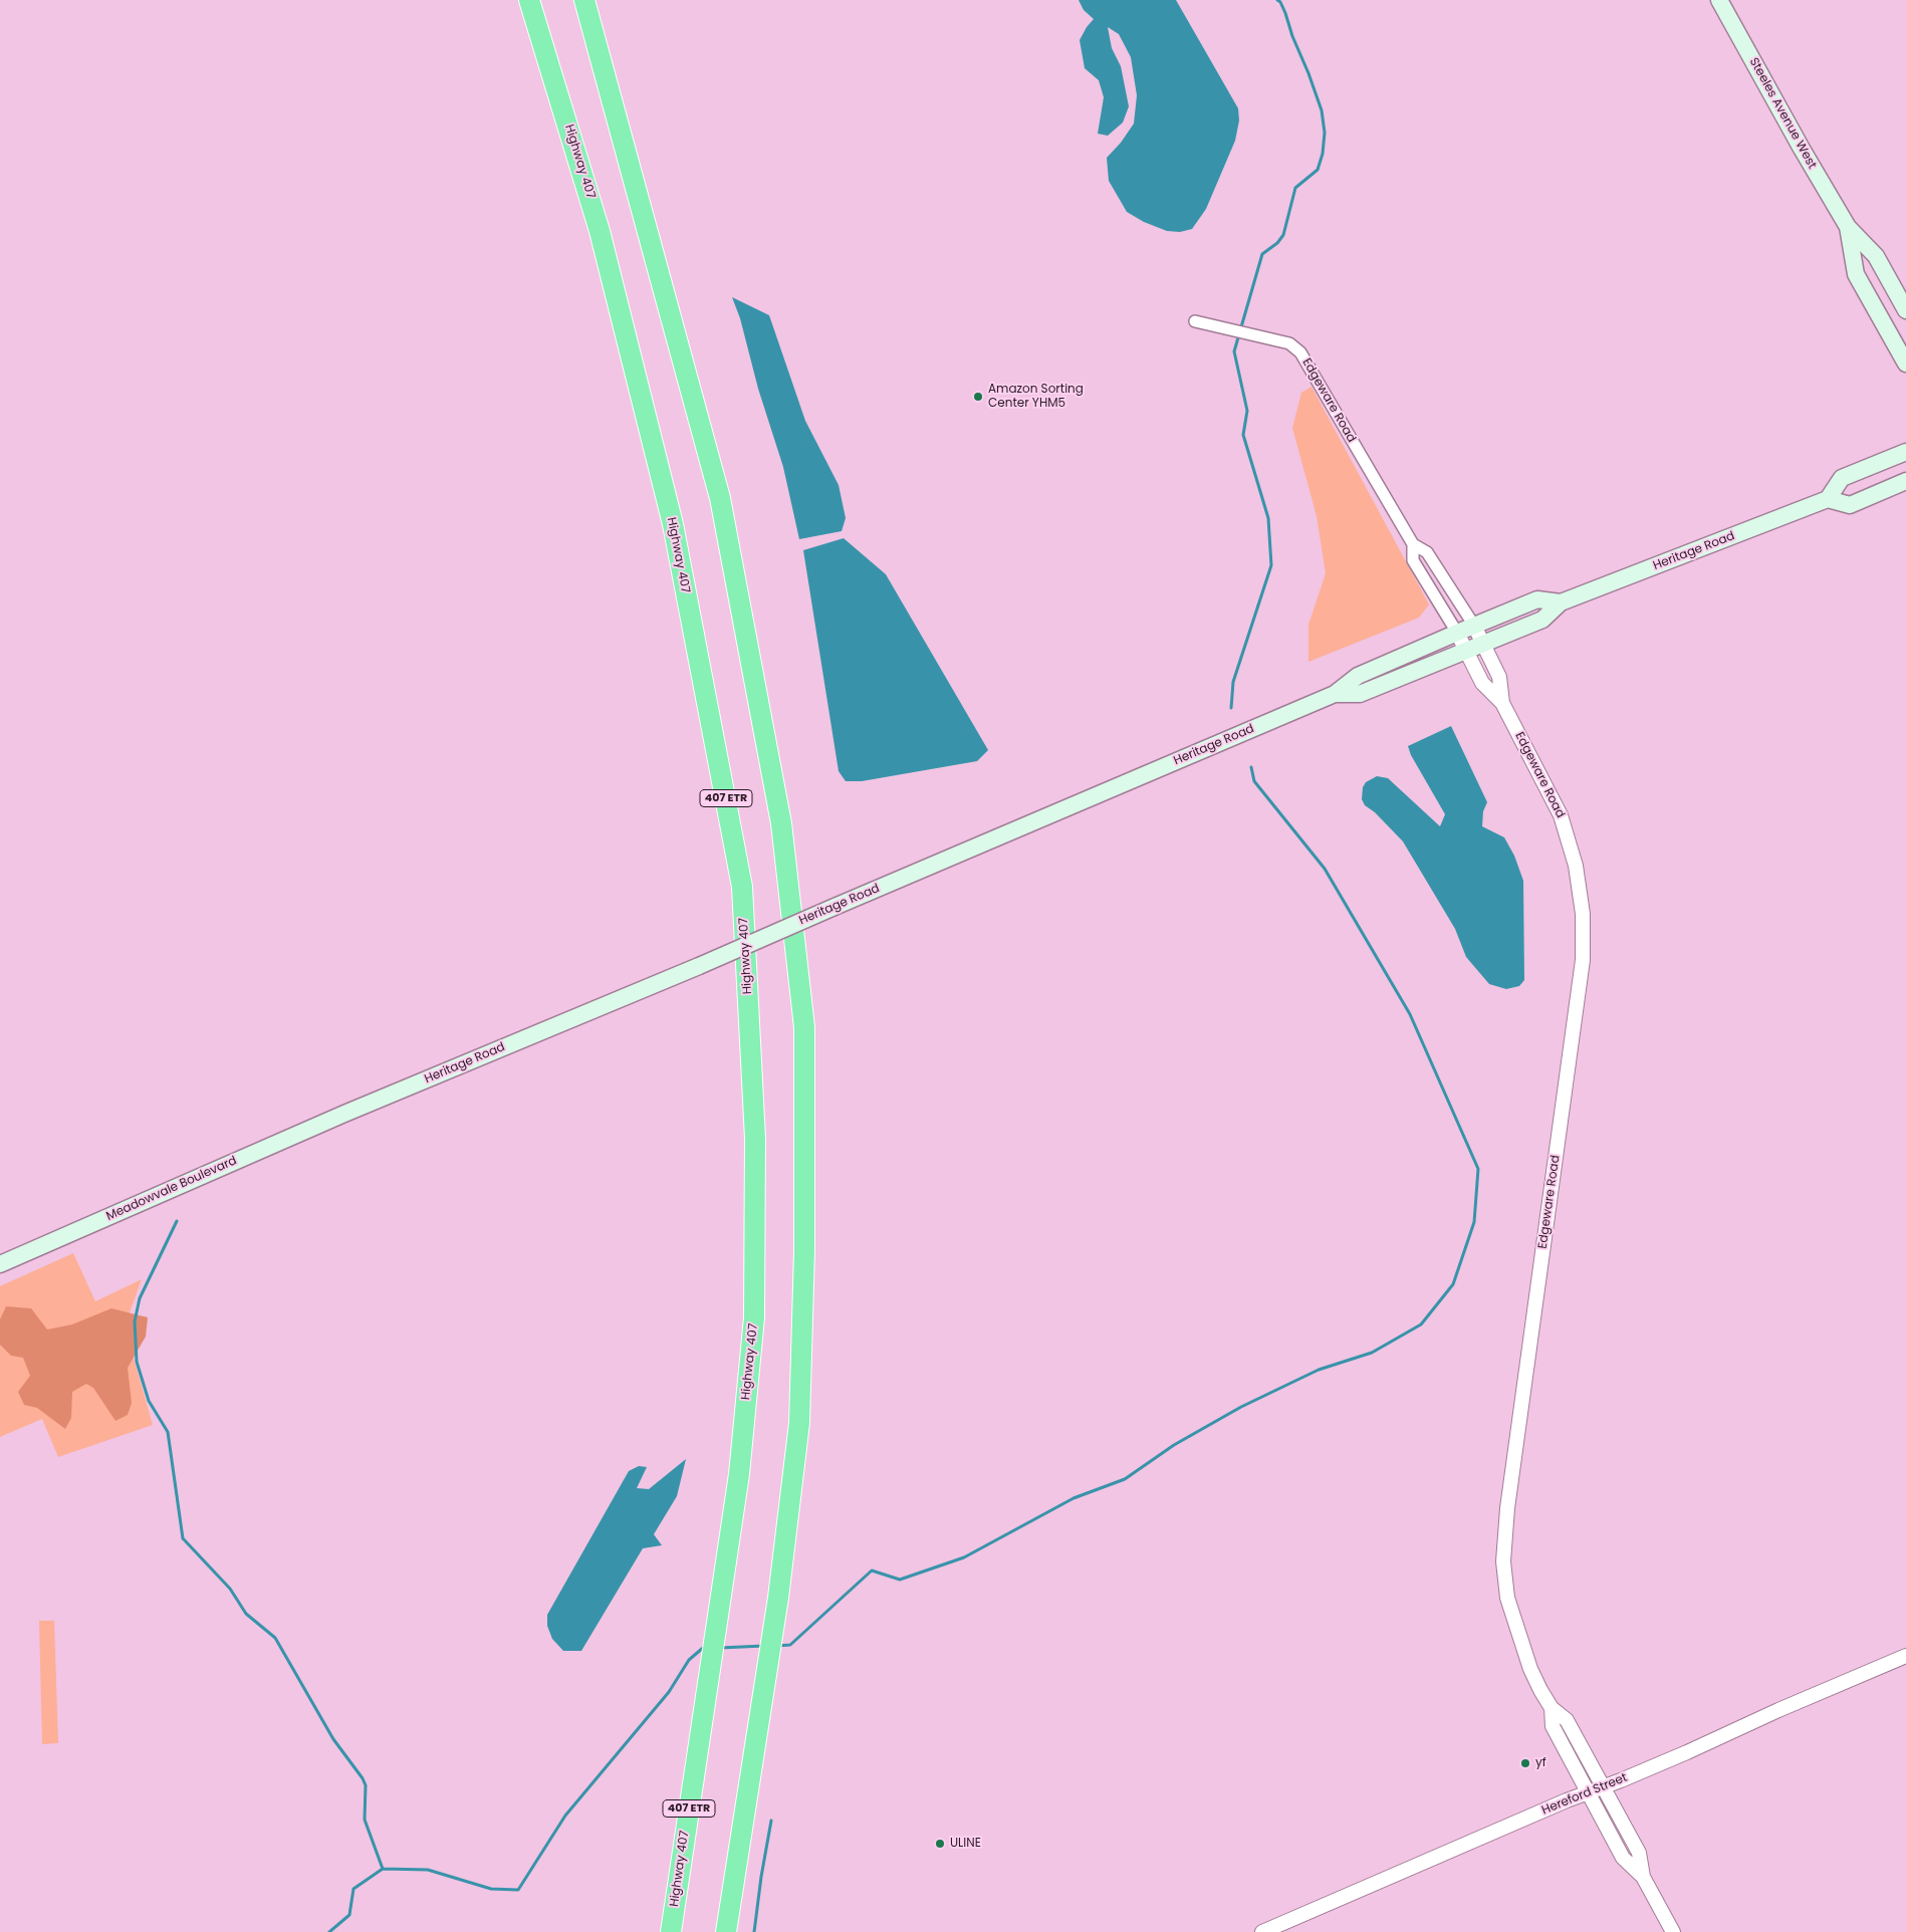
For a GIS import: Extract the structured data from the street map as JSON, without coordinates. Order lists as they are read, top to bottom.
{
  "streets": {
    "highway": ["Highway 407", "407 ETR"],
    "main road": ["Steeles Avenue West", "Heritage Road", "Meadowvale Boulevard"],
    "street": ["Edgeware Road", "Hereford Street"]
  },
  "crossings": [
    ["Edgeware Road", "Heritage Road"],
    ["Edgeware Road", "Hereford Street"],
    ["Heritage Road", "Meadowvale Boulevard"]
  ],
  "places": ["Amazon Sorting Center YHM5", "yf", "ULINE"]
}
